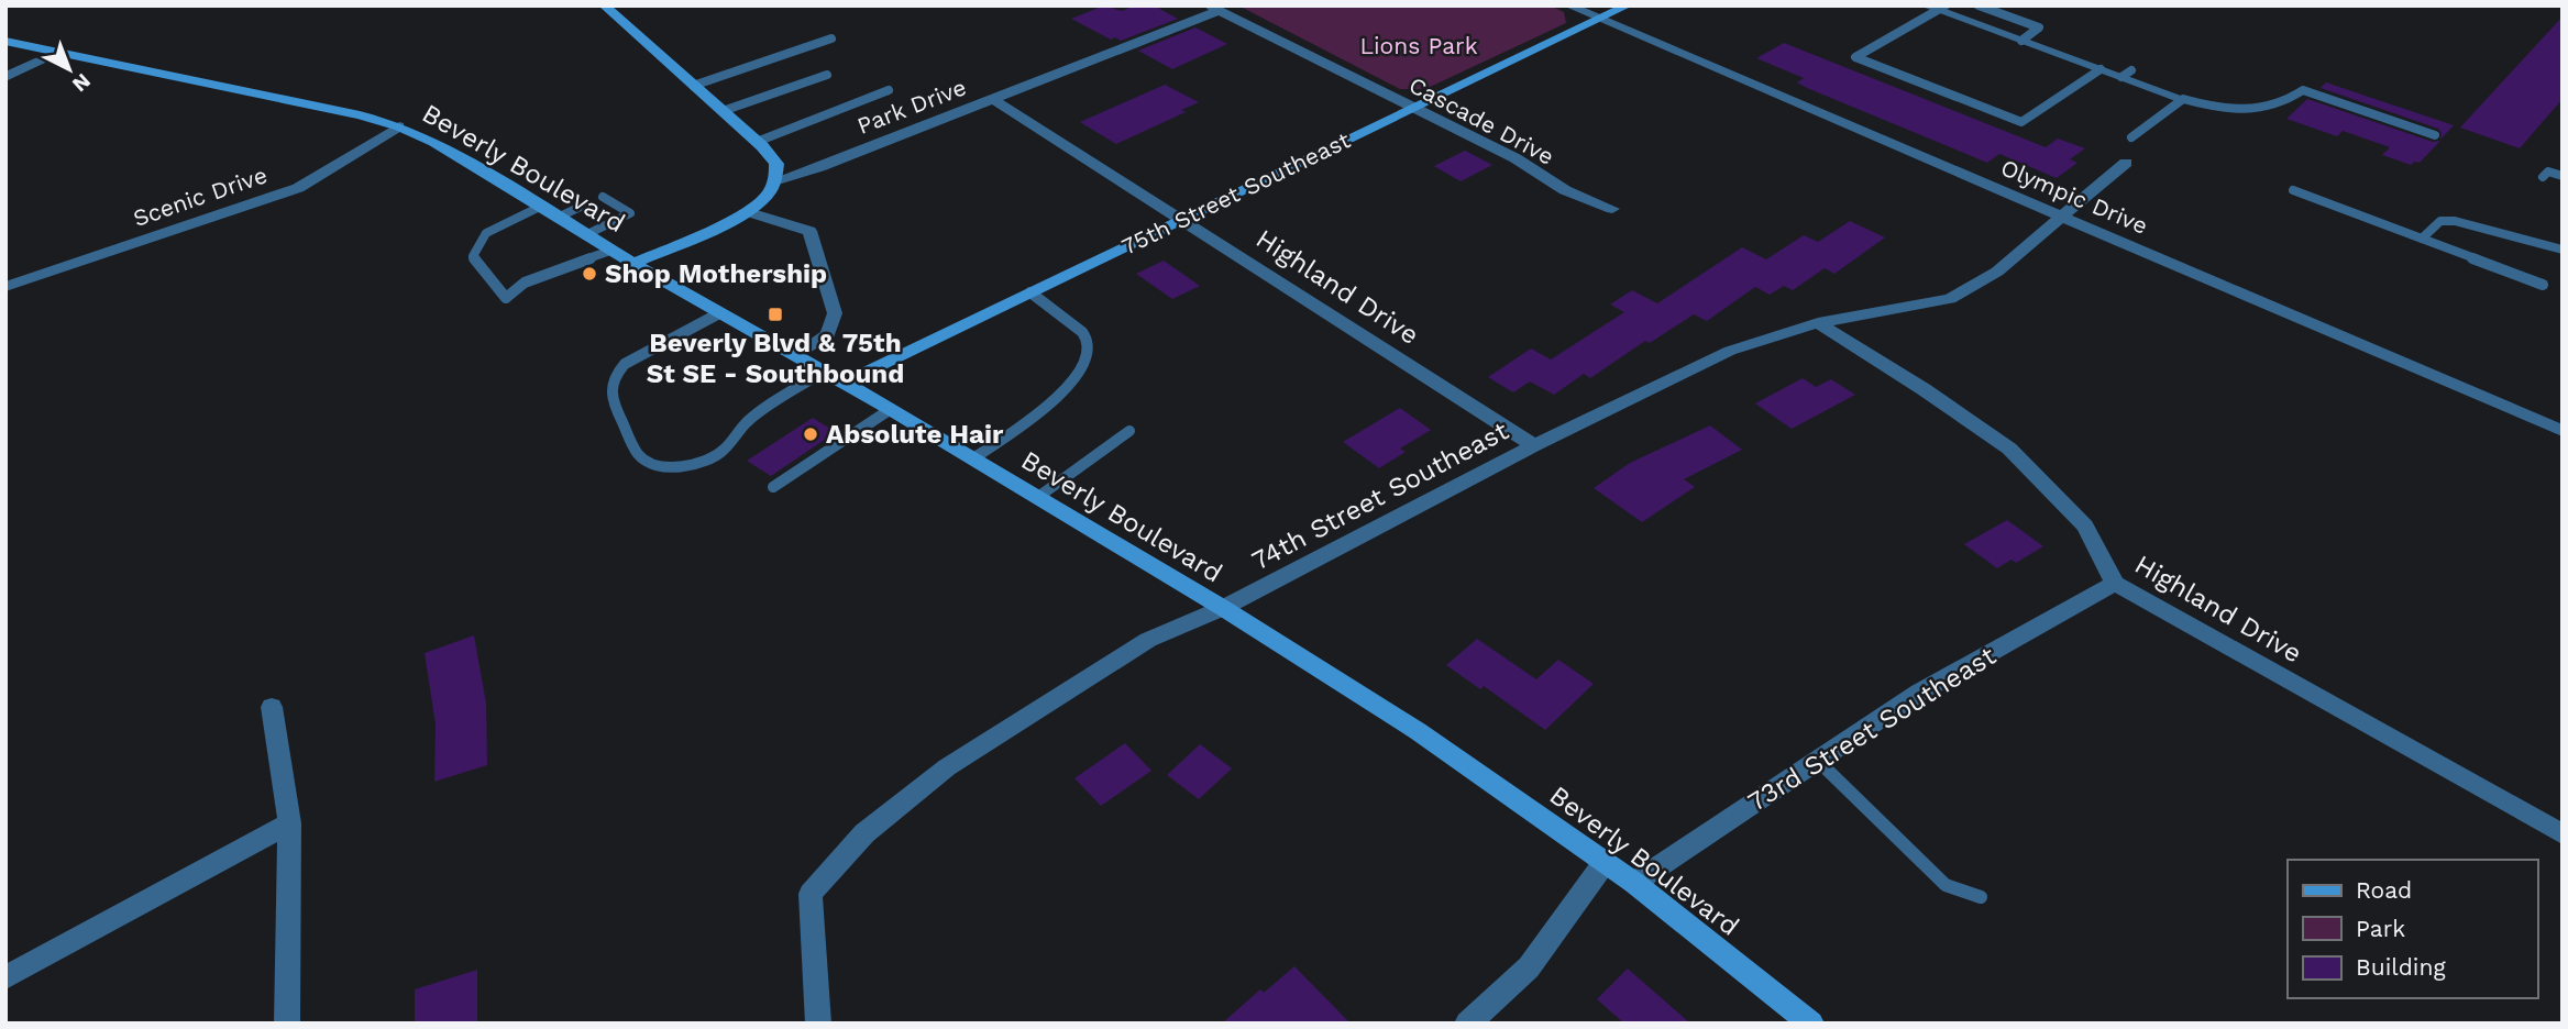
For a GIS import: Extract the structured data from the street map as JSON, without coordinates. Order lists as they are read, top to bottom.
{
  "streets": {
    "main road": ["Park Drive", "Beverly Boulevard", "75th Street Southeast"],
    "street": [
      "Cascade Drive",
      "Scenic Drive",
      "Olympic Drive",
      "Highland Drive",
      "74th Street Southeast",
      "73rd Street Southeast"
    ]
  },
  "crossings": [
    ["Park Drive", "Cascade Drive"],
    ["Park Drive", "Beverly Boulevard"],
    ["Park Drive", "Highland Drive"],
    ["Cascade Drive", "75th Street Southeast"],
    ["Beverly Boulevard", "75th Street Southeast"],
    ["Beverly Boulevard", "Scenic Drive"],
    ["Beverly Boulevard", "74th Street Southeast"],
    ["Beverly Boulevard", "73rd Street Southeast"],
    ["75th Street Southeast", "Olympic Drive"],
    ["75th Street Southeast", "Highland Drive"],
    ["Olympic Drive", "74th Street Southeast"],
    ["Highland Drive", "74th Street Southeast"],
    ["Highland Drive", "73rd Street Southeast"]
  ],
  "parks": ["Lions Park"],
  "places": {
    "other": ["Shop Mothership", "Absolute Hair"],
    "transit": ["Beverly Blvd & 75th St SE - Southbound"]
  },
  "legend": ["Road", "Park", "Building"],
  "north": "bottom right"
}
